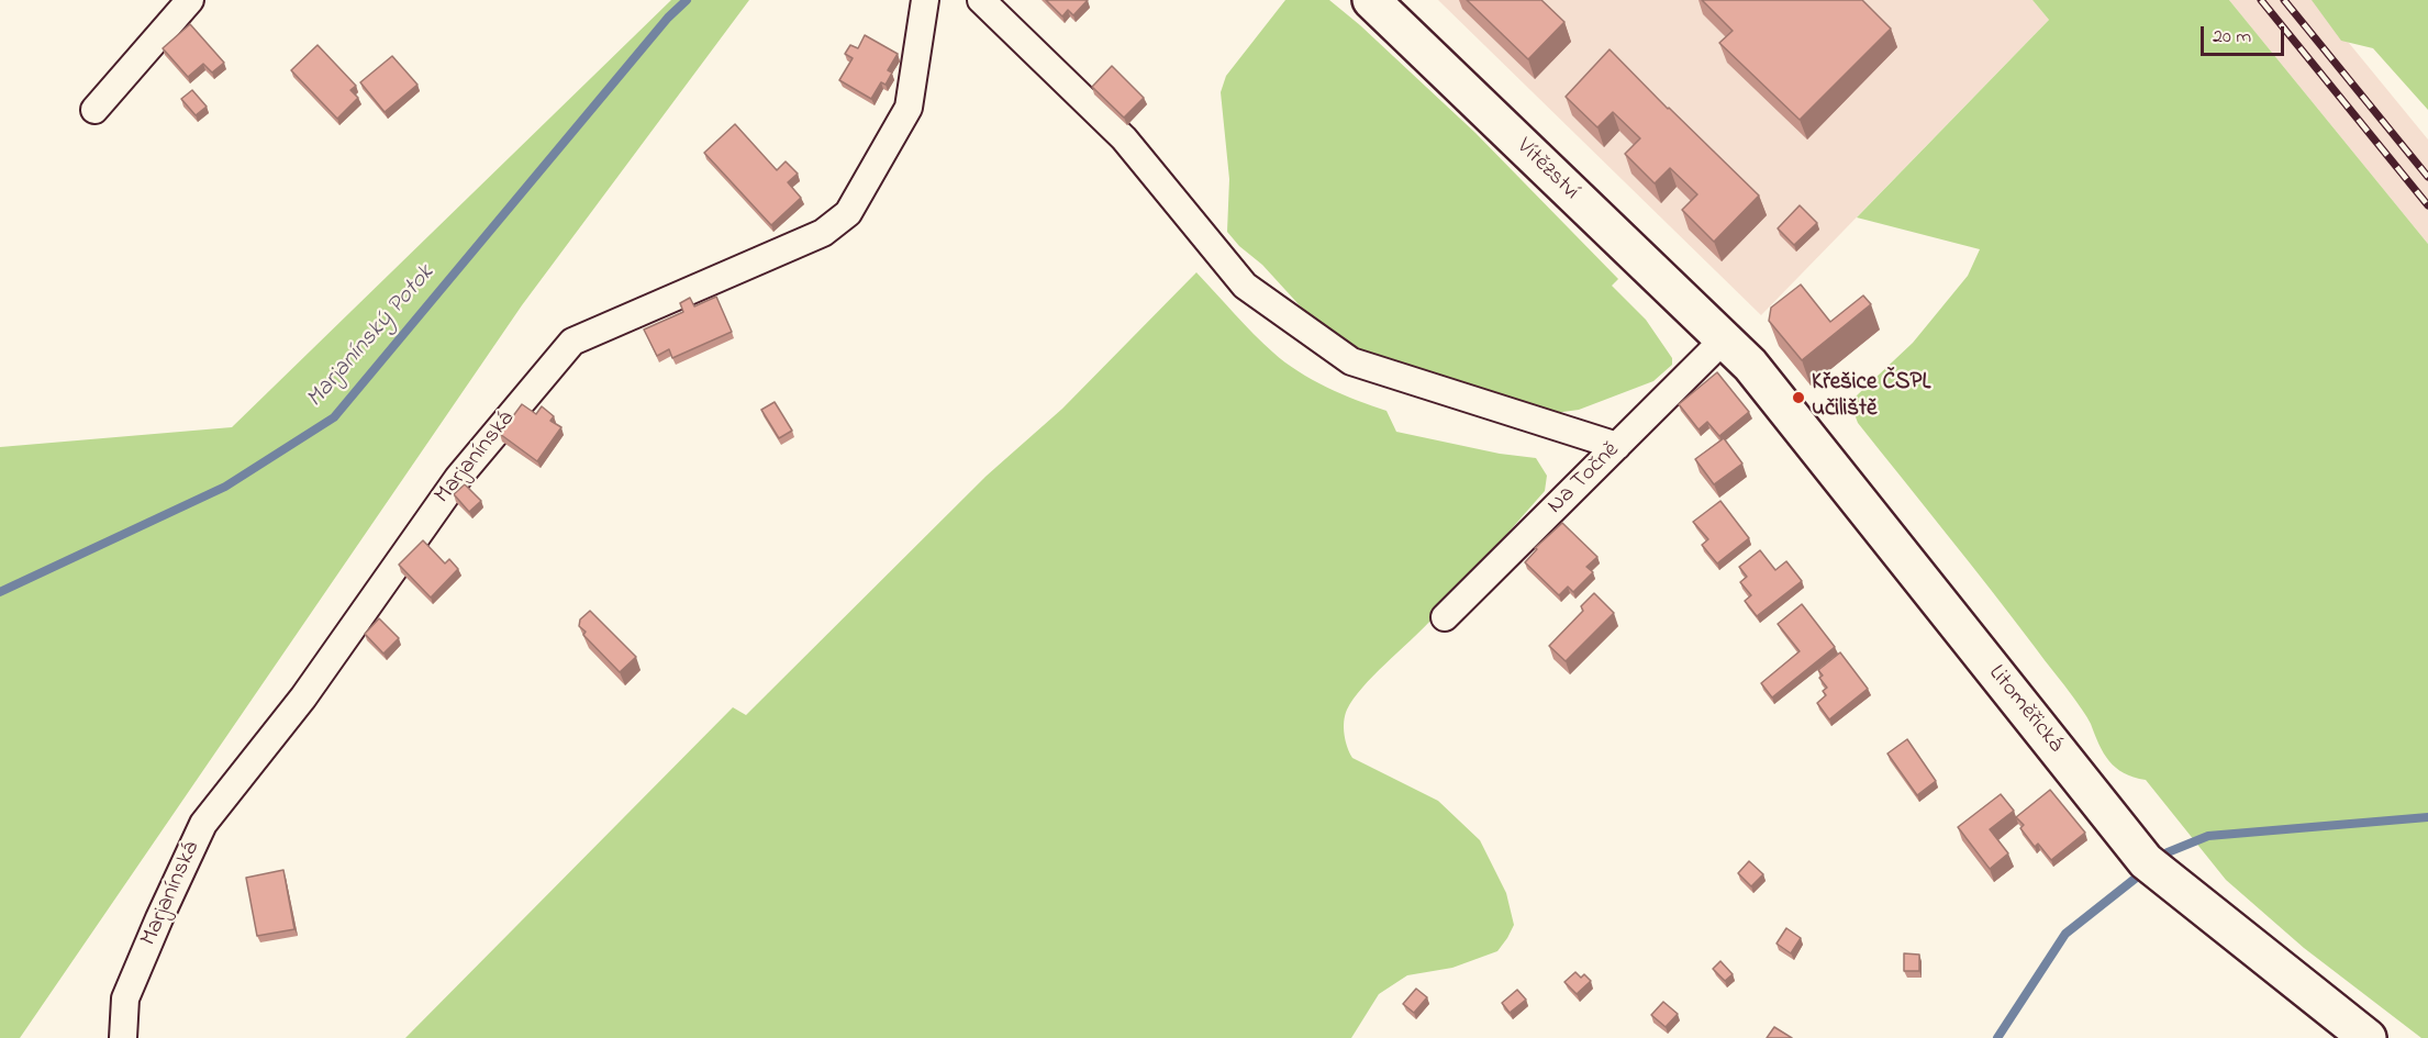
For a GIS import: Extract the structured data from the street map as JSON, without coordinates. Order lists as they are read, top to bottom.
{
  "streets": {
    "main road": ["Vítězství", "Litoměřická"],
    "street": ["Marjanínská", "Na Točně"]
  },
  "crossings": [
    ["Vítězství", "Na Točně"],
    ["Vítězství", "Litoměřická"],
    ["Na Točně", "Litoměřická"]
  ],
  "water": ["Marjanínský Potok"],
  "places": ["Křešice ČSPL učiliště"],
  "scale_bar": "20 m"
}
